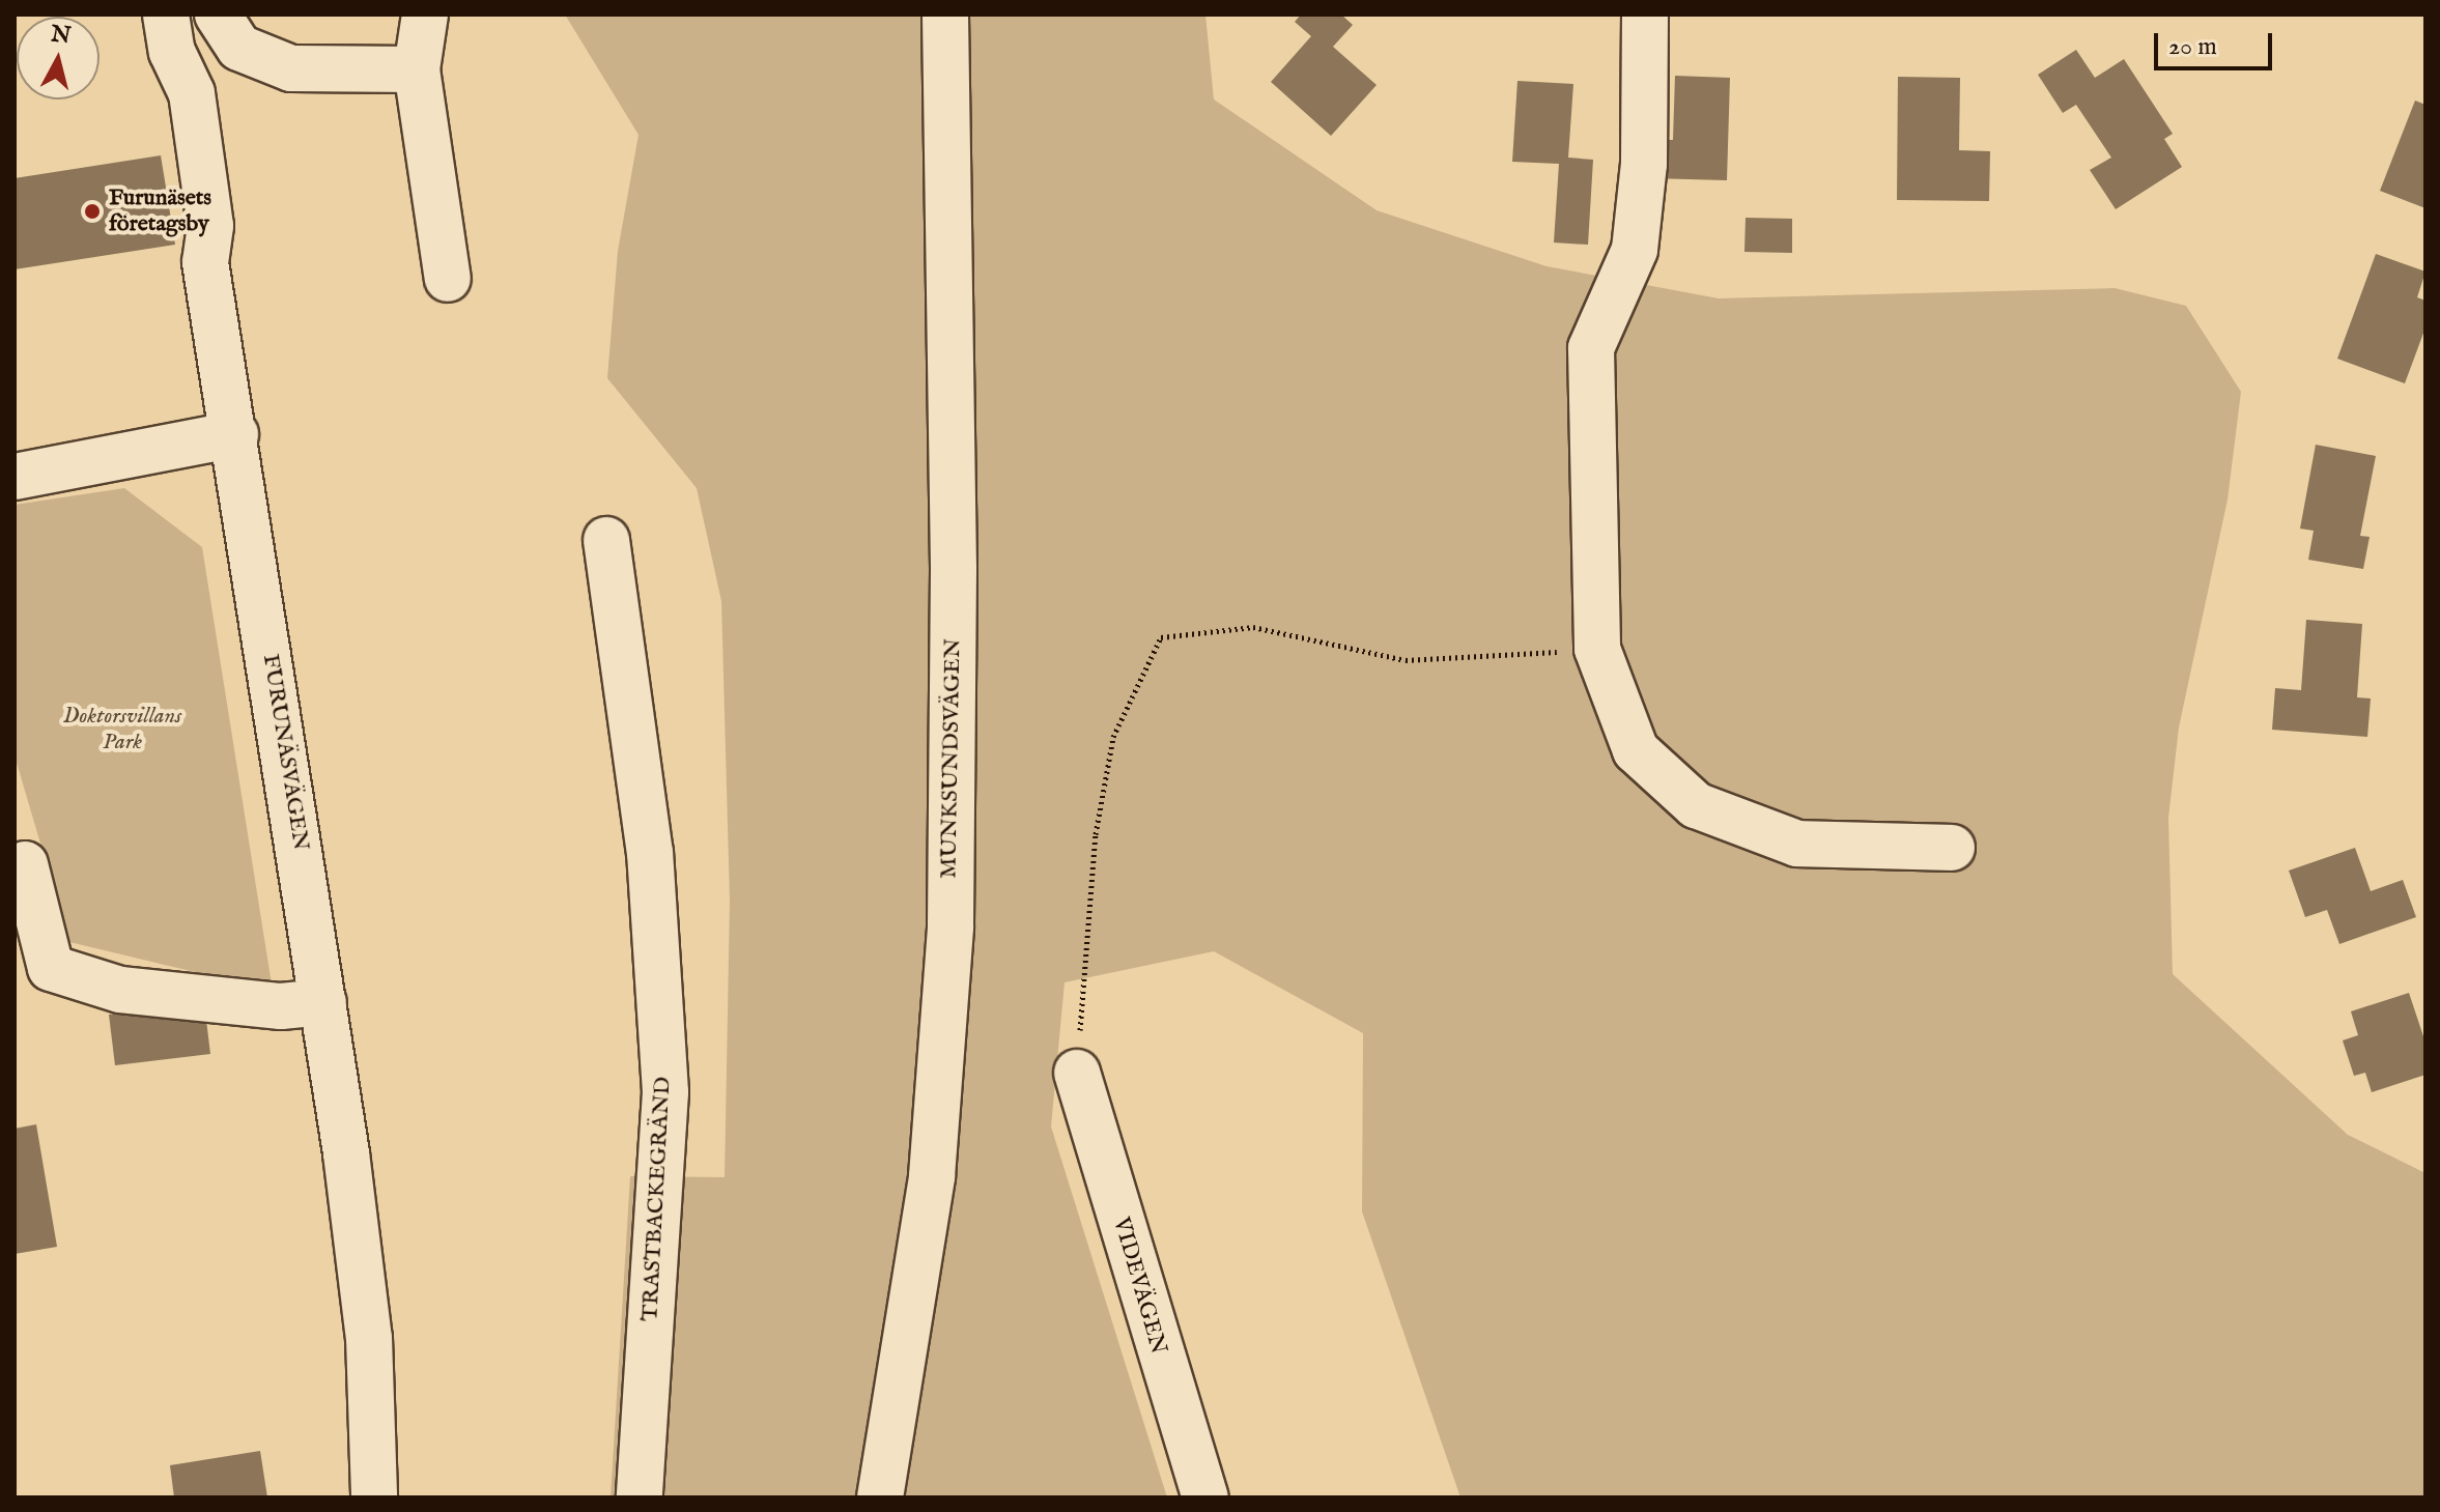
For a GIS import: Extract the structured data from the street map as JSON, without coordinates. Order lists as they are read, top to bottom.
{
  "streets": {
    "street": [
      "FURUNÄSVÄGEN",
      "MUNKSUNDSVÄGEN",
      "TRASTBACKEGRÄND",
      "VIDEVÄGEN"
    ]
  },
  "parks": ["Doktorsvillans Park"],
  "places": ["Furunäsets företagsby"],
  "scale_bar": "20 m",
  "north": "top"
}
